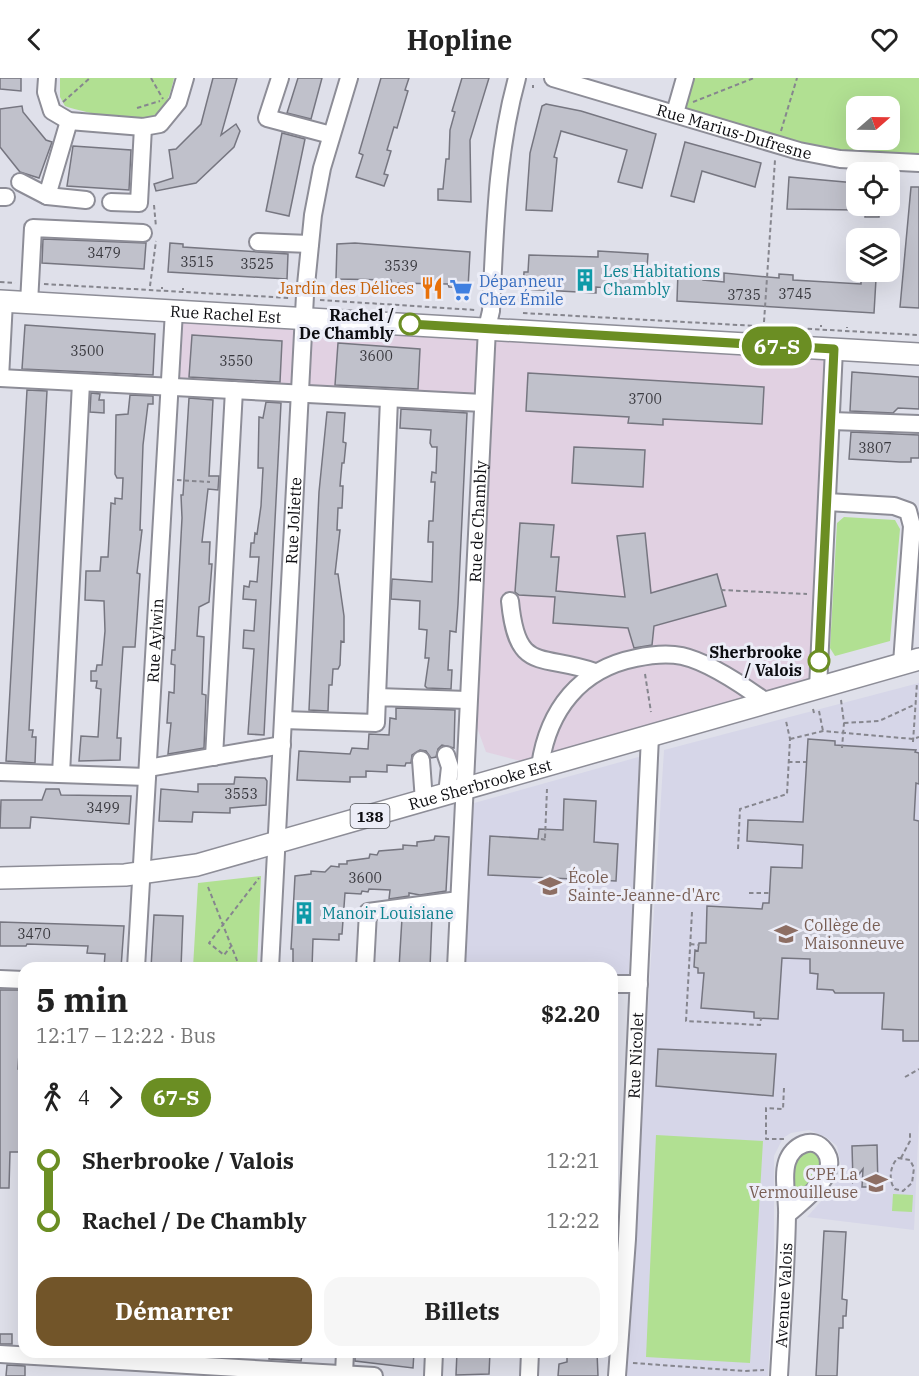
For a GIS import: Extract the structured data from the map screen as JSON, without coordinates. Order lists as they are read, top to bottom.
{
  "streets": {
    "main road": ["Rue Rachel Est", "Rue Sherbrooke Est", "138"],
    "street": [
      "Rue Marius-Dufresne",
      "Rue Joliette",
      "Rue de Chambly",
      "Rue Aylwin",
      "Rue Nicolet",
      "Avenue Valois"
    ]
  },
  "crossings": [
    ["Rue Rachel Est", "Rue Joliette"],
    ["Rue Rachel Est", "Rue de Chambly"],
    ["Rue Rachel Est", "Rue Aylwin"],
    ["Rue Joliette", "Rue Sherbrooke Est"],
    ["Rue de Chambly", "Rue Sherbrooke Est"],
    ["Rue Aylwin", "Rue Sherbrooke Est"],
    ["Rue Sherbrooke Est", "Rue Nicolet"]
  ],
  "places": {
    "building": ["Les Habitations Chambly", "Manoir Louisiane"],
    "restaurant": ["Jardin des Délices"],
    "supermarket": ["Dépanneur Chez Émile"],
    "other": ["Rachel / De Chambly", "Sherbrooke / Valois"],
    "school or university": ["École Sainte-Jeanne-d'Arc", "Collège de Maisonneuve", "CPE La Vermouilleuse"]
  },
  "lines": ["bus line 67-S"],
  "house_numbers": [
    "3479",
    "3515",
    "3525",
    "3539",
    "3745",
    "3735",
    "3500",
    "3600",
    "3550",
    "3700",
    "3807",
    "3553",
    "3499",
    "3600",
    "3470"
  ],
  "north": "right",
  "page": {
    "header": "Hopline",
    "on_map": "67-S",
    "heading": ["5 min", "12:17 – 12:22 · Bus", "$2.20"],
    "legs": ["4", "67-S"],
    "list": [
      {
        "name": "Sherbrooke / Valois",
        "value": "12:21"
      },
      {
        "name": "Rachel / De Chambly",
        "value": "12:22"
      }
    ],
    "buttons": ["Démarrer", "Billets"]
  }
}
